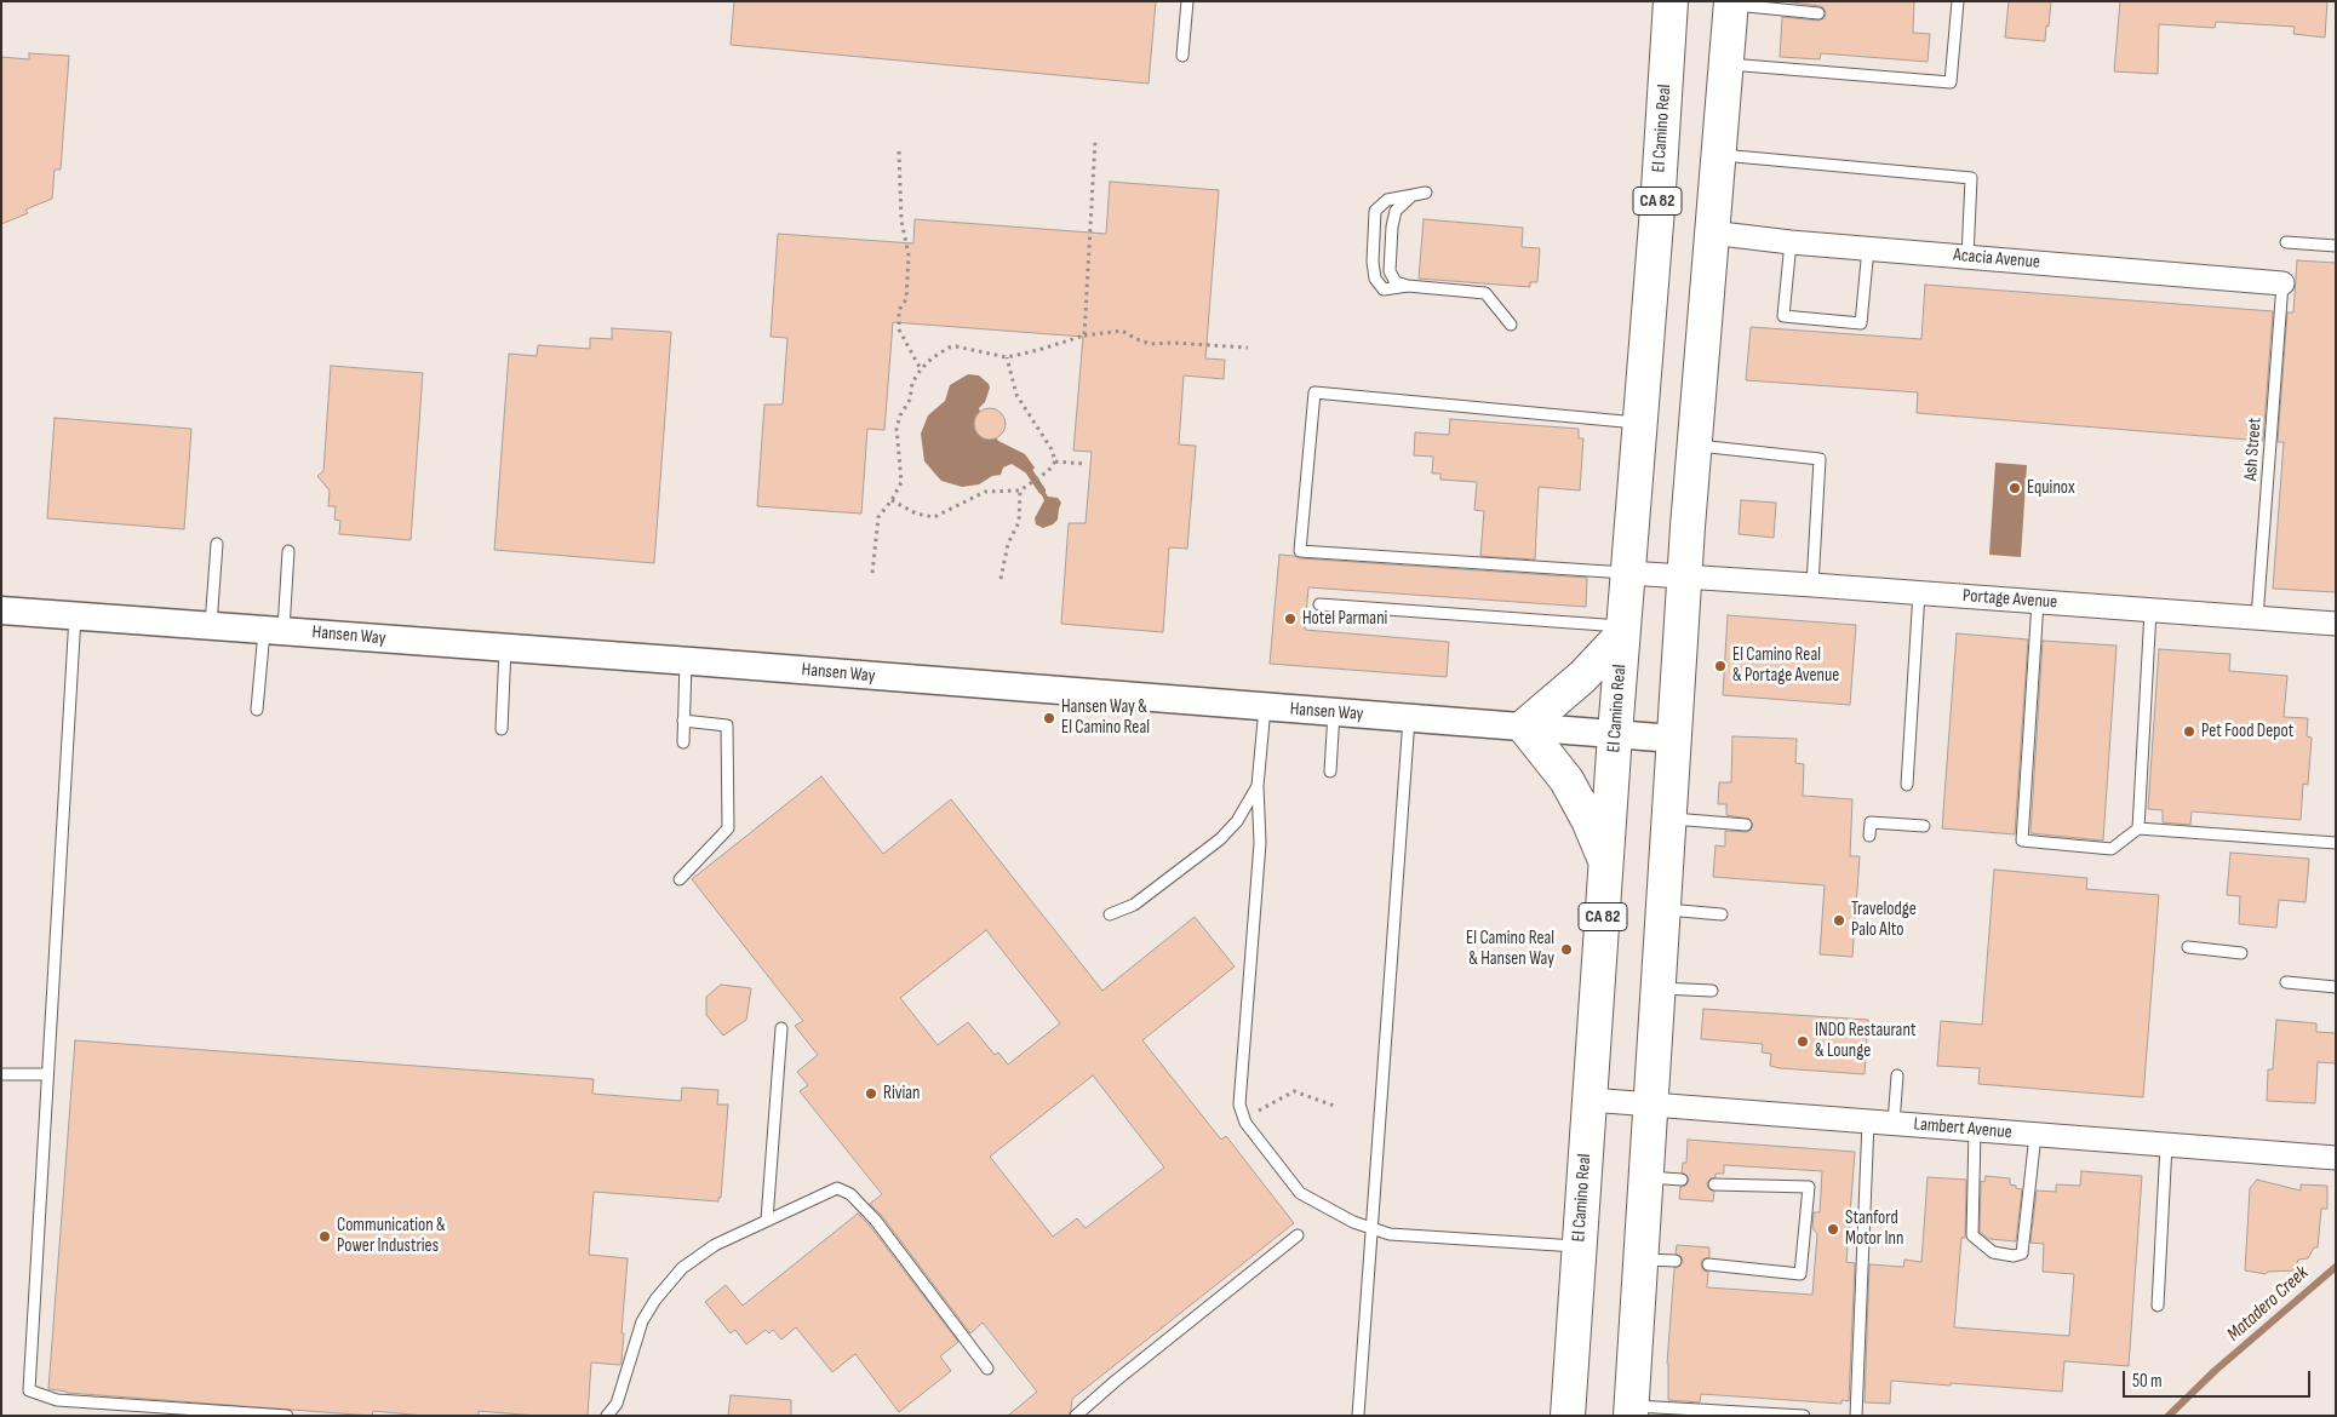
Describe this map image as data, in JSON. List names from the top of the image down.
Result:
{
  "streets": {
    "main road": ["El Camino Real", "CA 82"],
    "street": [
      "Acacia Avenue",
      "Portage Avenue",
      "Hansen Way",
      "Lambert Avenue"
    ],
    "lane": ["Ash Street"]
  },
  "crossings": [
    ["El Camino Real", "Portage Avenue"],
    ["El Camino Real", "Hansen Way"],
    ["El Camino Real", "Lambert Avenue"],
    ["Acacia Avenue", "Ash Street"],
    ["Ash Street", "Portage Avenue"]
  ],
  "water": ["Matadero Creek"],
  "places": [
    "Equinox",
    "Hotel Parmani",
    "El Camino Real & Portage Avenue",
    "Hansen Way & El Camino Real",
    "Pet Food Depot",
    "Travelodge Palo Alto",
    "El Camino Real & Hansen Way",
    "INDO Restaurant & Lounge",
    "Rivian",
    "Stanford Motor Inn",
    "Communication & Power Industries"
  ],
  "scale_bar": "50 m"
}
